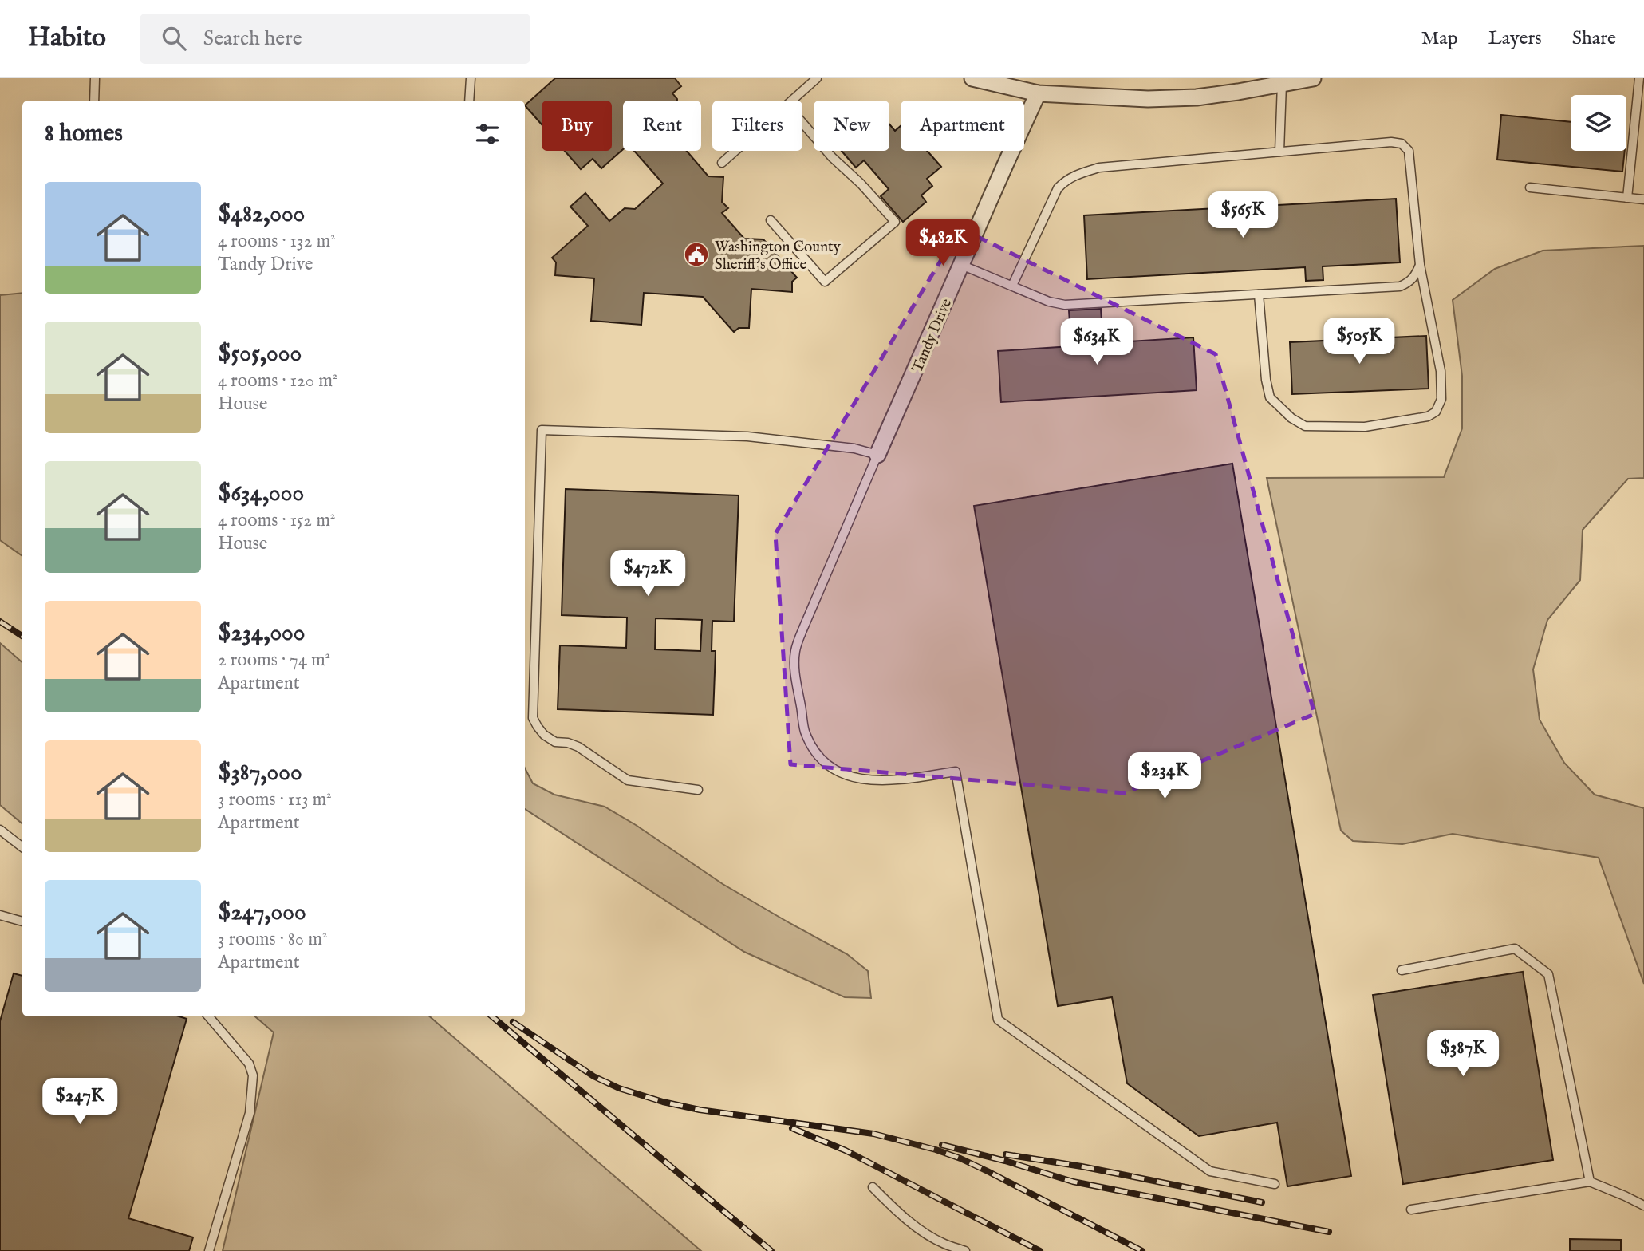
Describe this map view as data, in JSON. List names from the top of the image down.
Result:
{
  "streets": {
    "street": ["Tandy Drive"]
  },
  "places": {
    "public building": ["Washington County Sheriff's Office"]
  },
  "page": {
    "header": "Habito",
    "search": "Search here",
    "nav": ["Map", "Layers", "Share"],
    "chip": [
      "Buy",
      "Rent",
      "Filters",
      "New",
      "Apartment"
    ],
    "heading": "8 homes",
    "list": [
      {
        "name": "$482,000",
        "note": "4 rooms · 132 m² · Tandy Drive"
      },
      {
        "name": "$505,000",
        "note": "4 rooms · 120 m² · House"
      },
      {
        "name": "$634,000",
        "note": "4 rooms · 152 m² · House"
      },
      {
        "name": "$234,000",
        "note": "2 rooms · 74 m² · Apartment"
      },
      {
        "name": "$387,000",
        "note": "3 rooms · 113 m² · Apartment"
      },
      {
        "name": "$247,000",
        "note": "3 rooms · 80 m² · Apartment"
      }
    ],
    "price": [
      "$565K",
      "$482K",
      "$505K",
      "$634K",
      "$472K",
      "$234K",
      "$387K",
      "$247K"
    ]
  }
}
